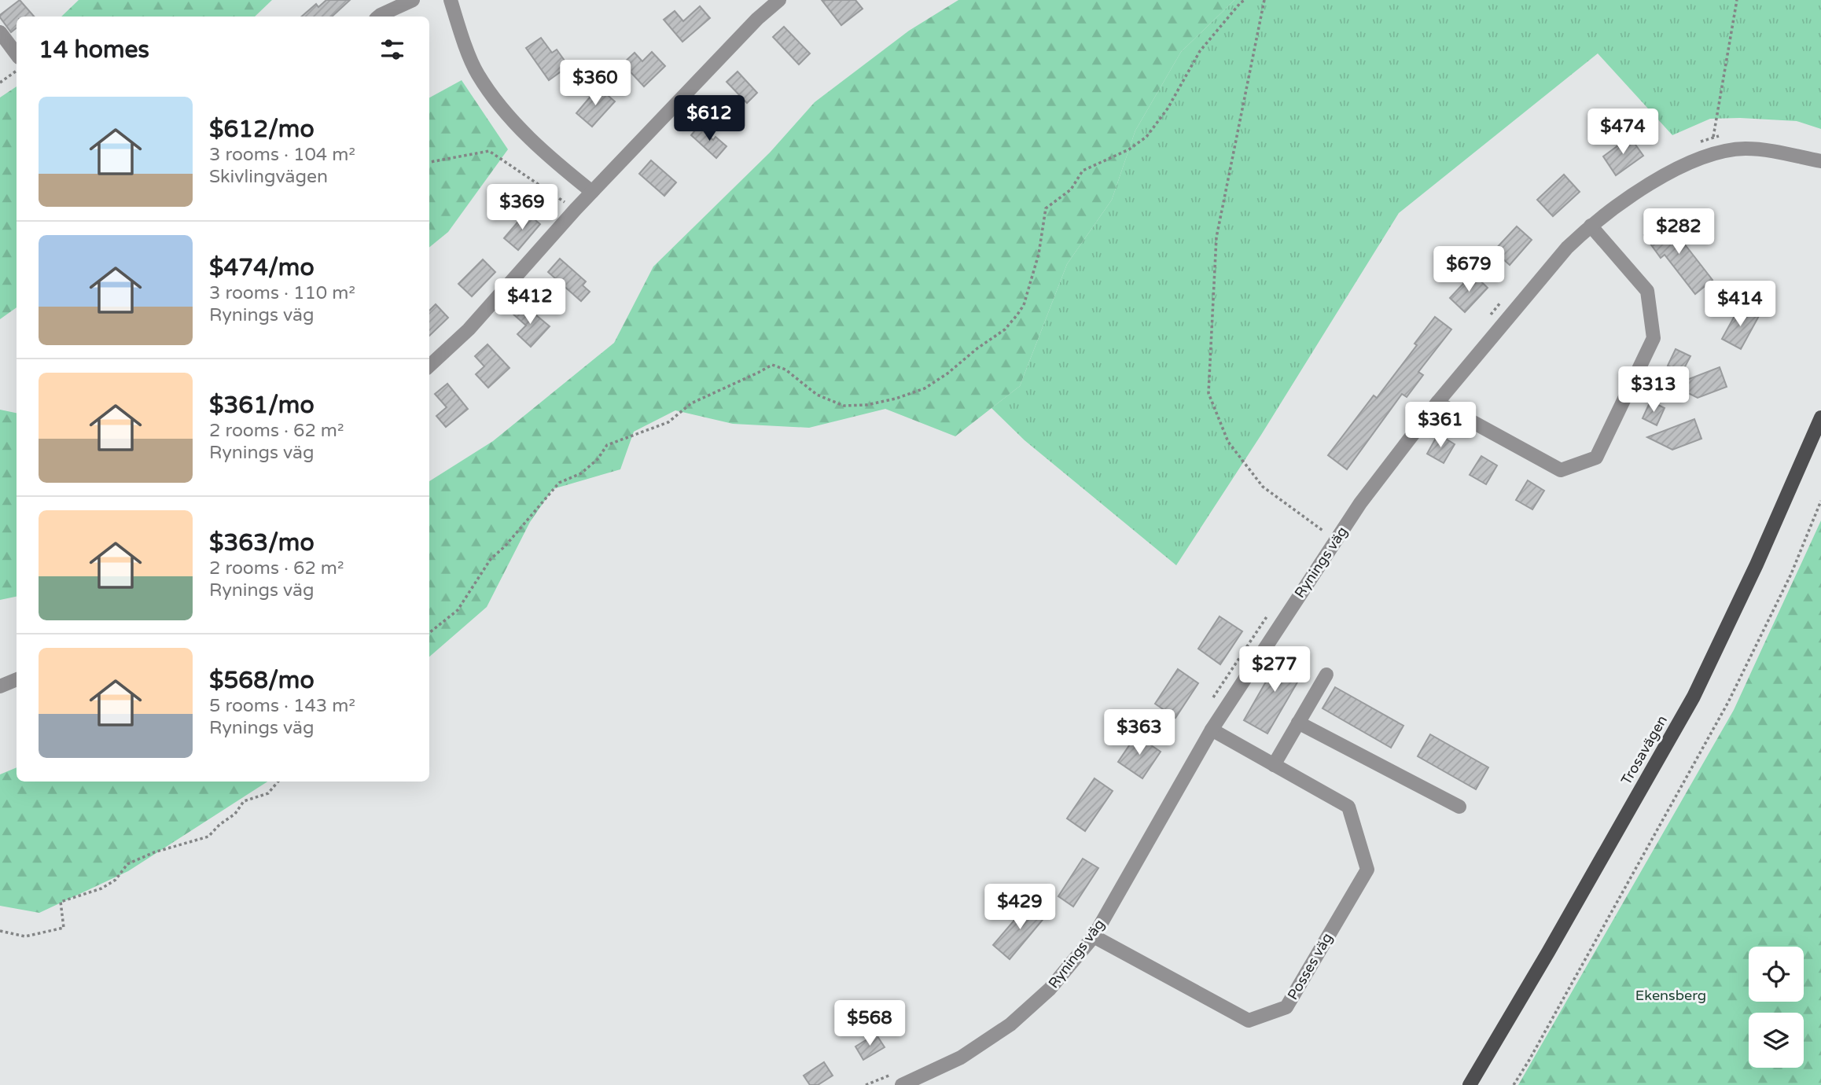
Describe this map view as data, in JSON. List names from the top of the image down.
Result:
{
  "streets": {
    "main road": ["Trosavägen"],
    "street": ["Rynings väg", "Posses väg"]
  },
  "crossings": [
    ["Rynings väg", "Posses väg"]
  ],
  "parks": ["Ekensberg"],
  "page": {
    "heading": "14 homes",
    "price": [
      "$360",
      "$612",
      "$474",
      "$369",
      "$282",
      "$679",
      "$412",
      "$414",
      "$313",
      "$361",
      "$277",
      "$363",
      "$429",
      "$568"
    ],
    "list": [
      {
        "name": "$612/mo",
        "note": "3 rooms · 104 m² · Skivlingvägen"
      },
      {
        "name": "$474/mo",
        "note": "3 rooms · 110 m² · Rynings väg"
      },
      {
        "name": "$361/mo",
        "note": "2 rooms · 62 m² · Rynings väg"
      },
      {
        "name": "$363/mo",
        "note": "2 rooms · 62 m² · Rynings väg"
      },
      {
        "name": "$568/mo",
        "note": "5 rooms · 143 m² · Rynings väg"
      }
    ]
  }
}
